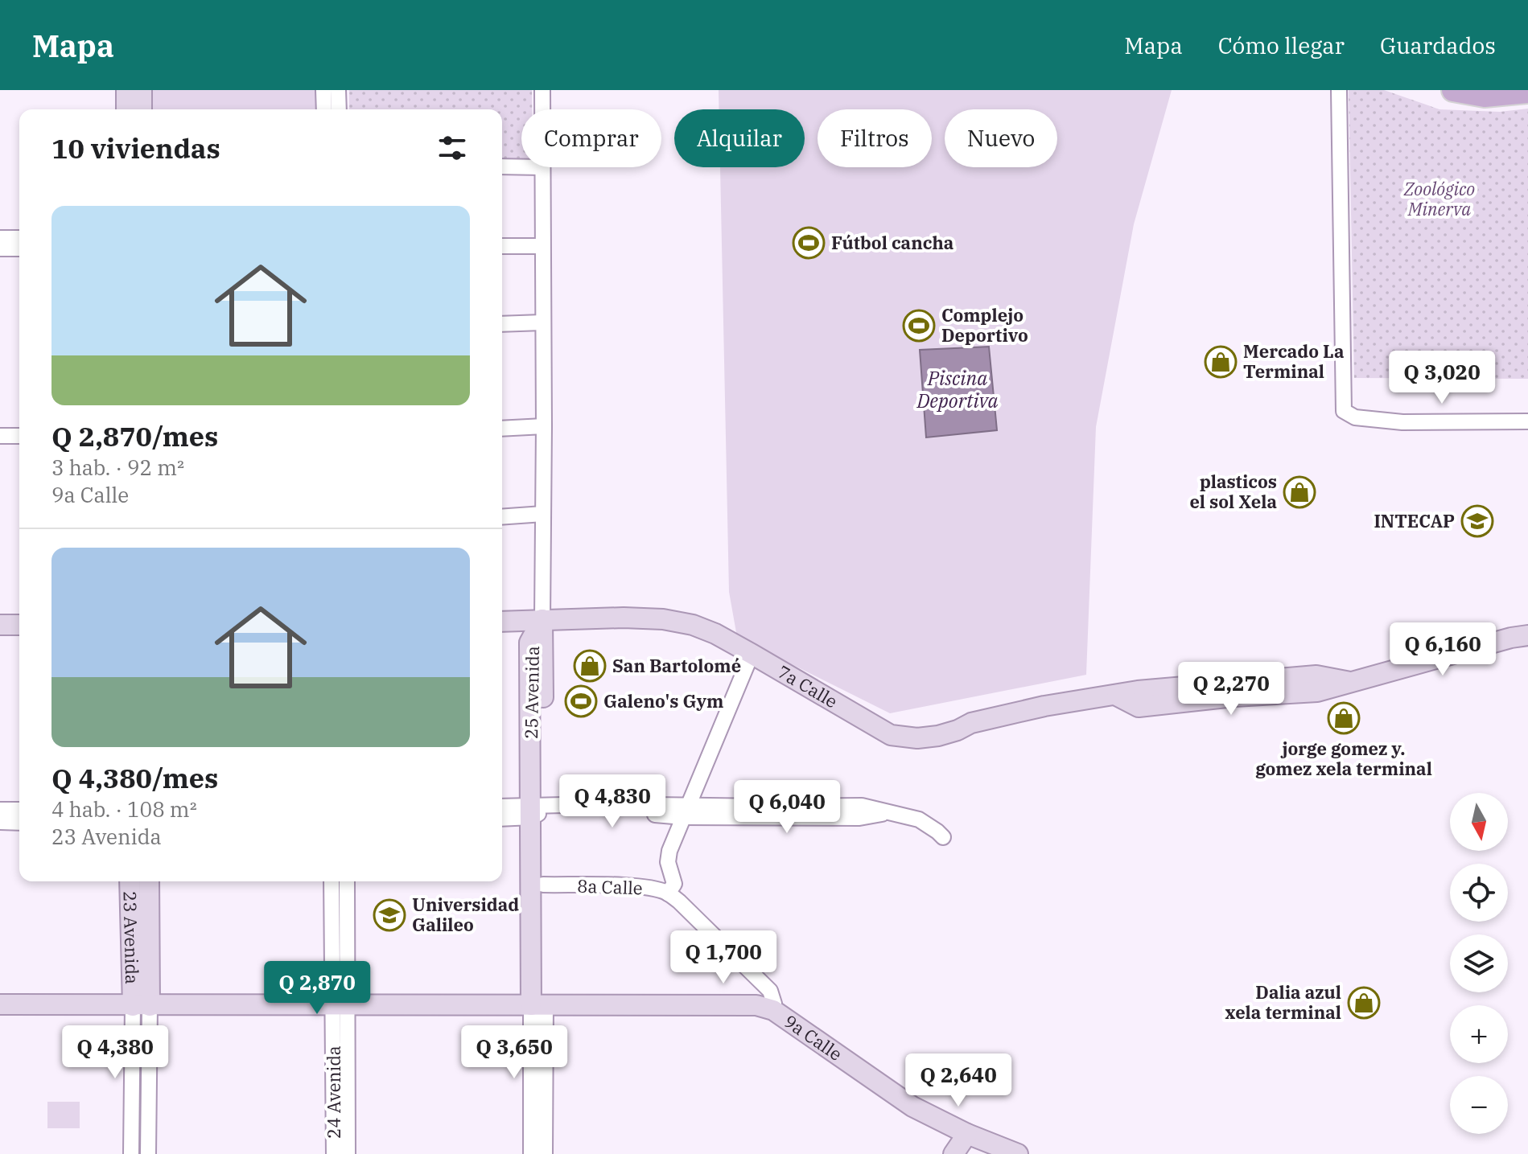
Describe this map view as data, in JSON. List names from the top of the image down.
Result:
{
  "streets": {
    "street": [
      "7a Calle",
      "25 Avenida",
      "8a Calle",
      "23 Avenida",
      "9a Calle",
      "24 Avenida"
    ]
  },
  "crossings": [
    ["7a Calle", "25 Avenida"],
    ["25 Avenida", "8a Calle"],
    ["25 Avenida", "9a Calle"],
    ["23 Avenida", "9a Calle"],
    ["9a Calle", "24 Avenida"]
  ],
  "water": ["Piscina Deportiva"],
  "parks": ["Zoológico Minerva"],
  "places": {
    "sports": ["Fútbol cancha", "Complejo Deportivo", "Galeno's Gym"],
    "shop": [
      "Mercado La Terminal",
      "plasticos el sol Xela",
      "San Bartolomé",
      "jorge gomez y. gomez xela terminal",
      "Dalia azul xela terminal"
    ],
    "school or university": ["INTECAP", "Universidad Galileo"]
  },
  "north": "bottom",
  "page": {
    "header": "Mapa",
    "nav": ["Mapa", "Cómo llegar", "Guardados"],
    "chip": [
      "Comprar",
      "Alquilar",
      "Filtros",
      "Nuevo"
    ],
    "heading": "10 viviendas",
    "list": [
      {
        "name": "Q 2,870/mes",
        "note": "3 hab. · 92 m² · 9a Calle"
      },
      {
        "name": "Q 4,380/mes",
        "note": "4 hab. · 108 m² · 23 Avenida"
      }
    ],
    "price": [
      "Q 3,020",
      "Q 6,160",
      "Q 2,270",
      "Q 4,830",
      "Q 6,040",
      "Q 1,700",
      "Q 2,870",
      "Q 4,380",
      "Q 3,650",
      "Q 2,640"
    ],
    "map_buttons": ["+", "−"]
  }
}
